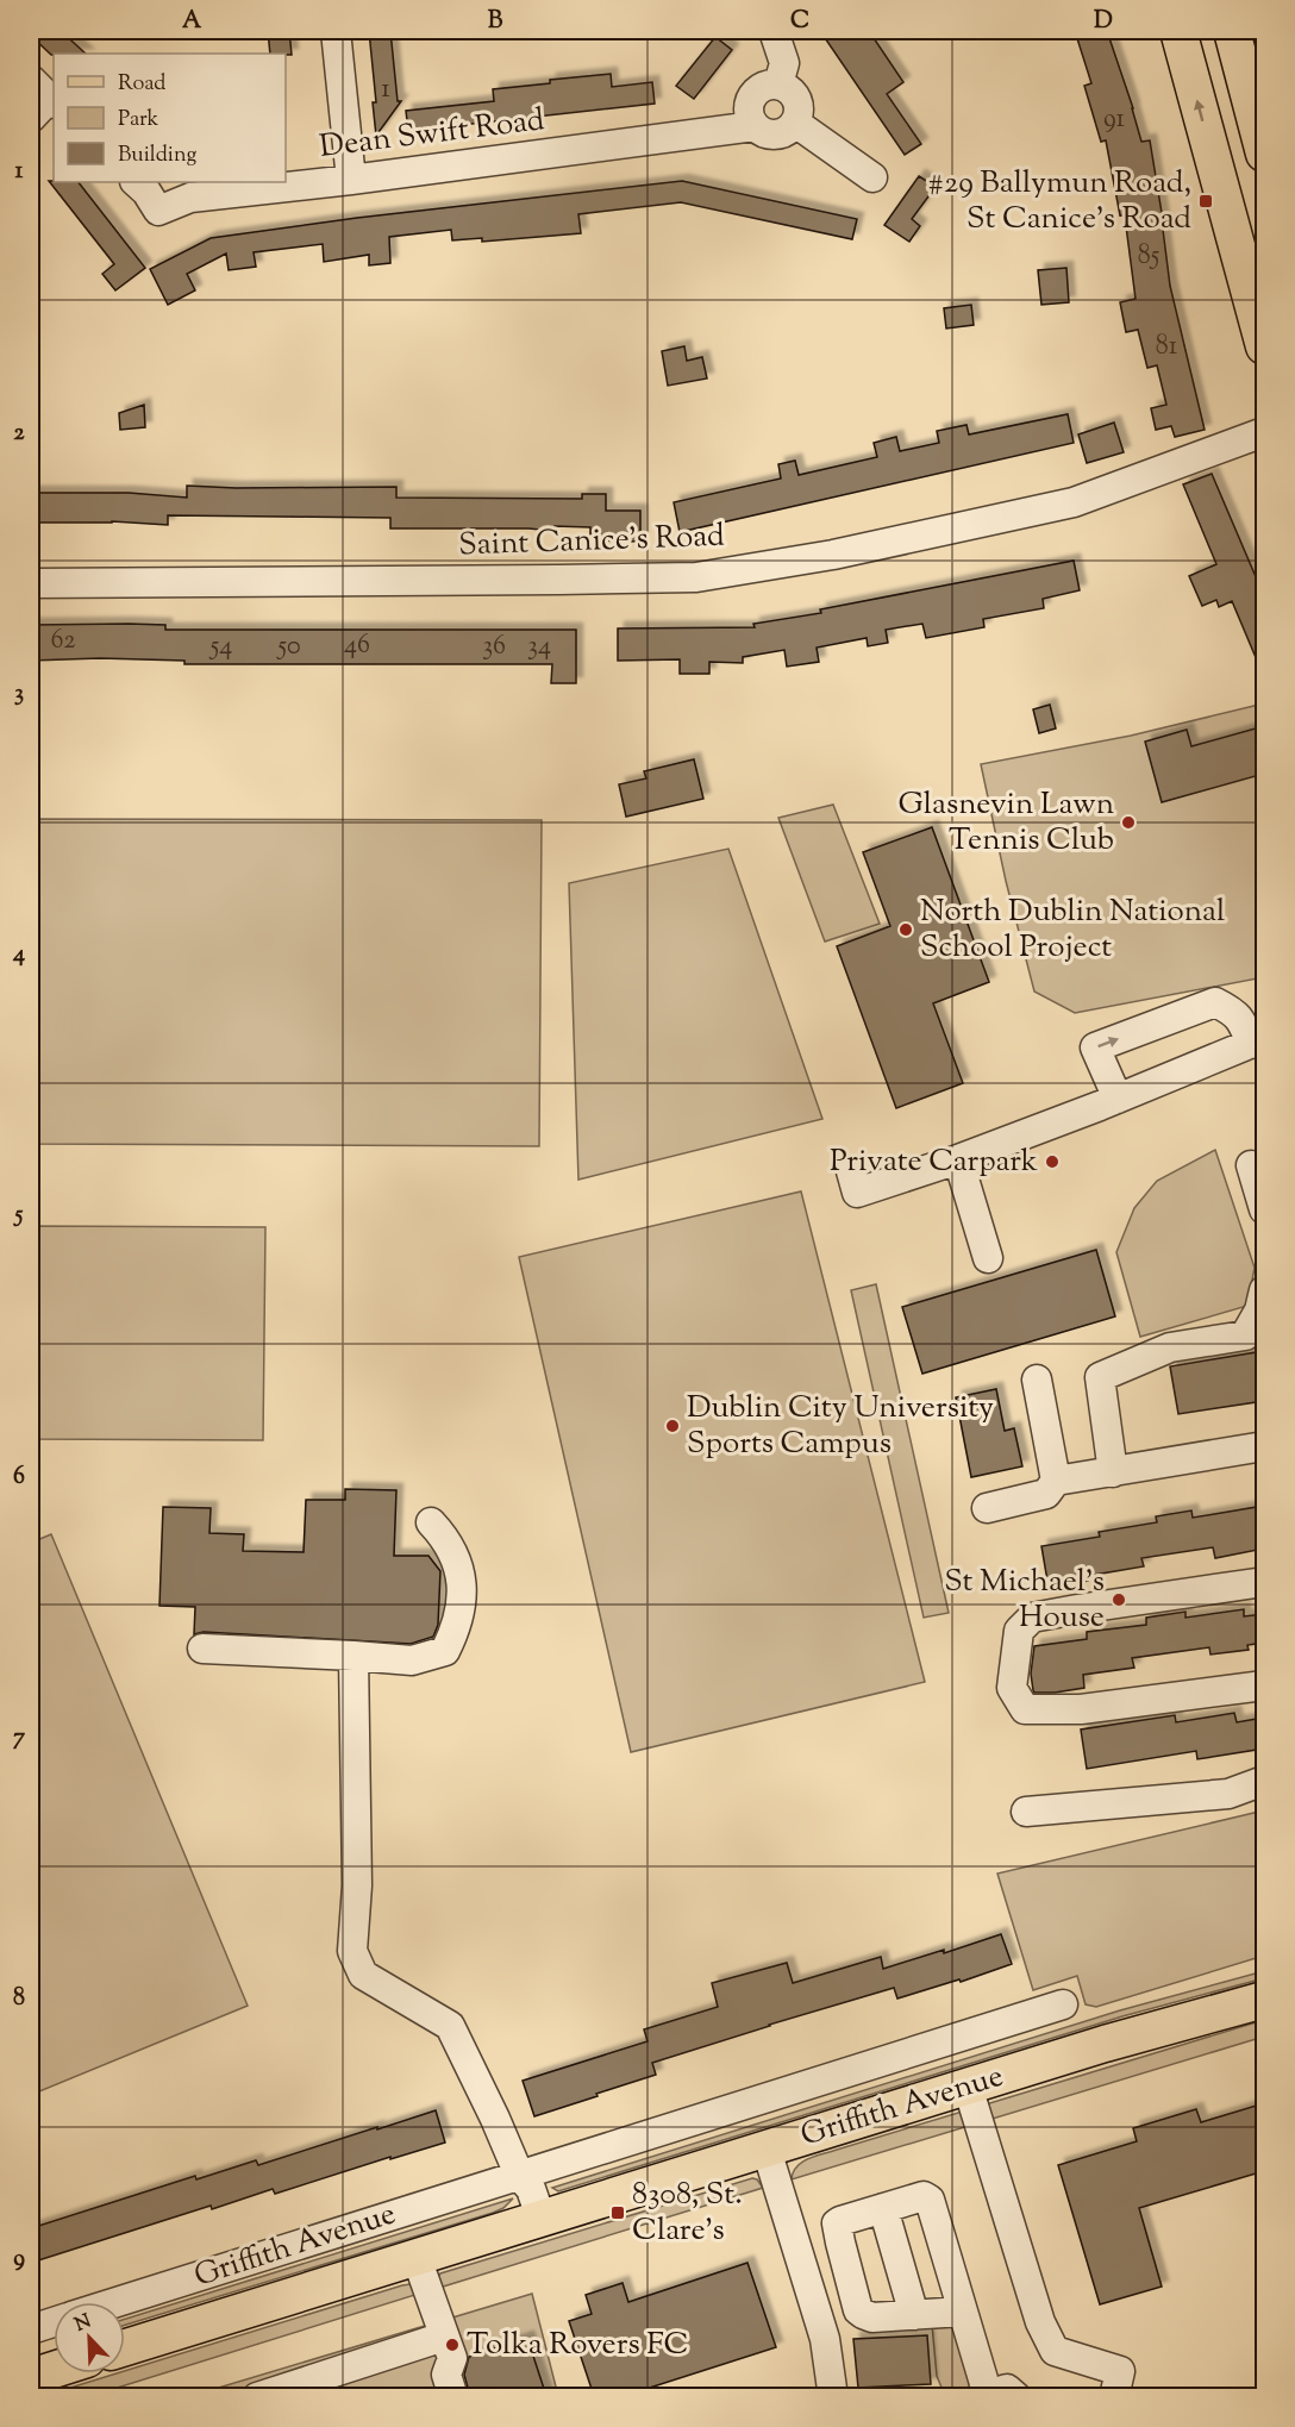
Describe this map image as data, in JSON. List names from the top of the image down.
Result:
{
  "streets": {
    "main road": ["Griffith Avenue"],
    "street": ["Dean Swift Road", "Saint Canice's Road"]
  },
  "places": {
    "transit": ["#29 Ballymun Road, St Canice's Road", "8308, St. Clare's"],
    "other": [
      "Glasnevin Lawn Tennis Club",
      "North Dublin National School Project",
      "Private Carpark",
      "Dublin City University Sports Campus",
      "St Michael's House",
      "Tolka Rovers FC"
    ]
  },
  "house_numbers": [
    "1",
    "91",
    "85",
    "81",
    "62",
    "46",
    "54",
    "50",
    "36",
    "34"
  ],
  "legend": ["Road", "Park", "Building"],
  "north": "top left",
  "grid": {
    "columns": [
      "A",
      "B",
      "C",
      "D"
    ],
    "rows": [
      "1",
      "2",
      "3",
      "4",
      "5",
      "6",
      "7",
      "8",
      "9"
    ]
  }
}
